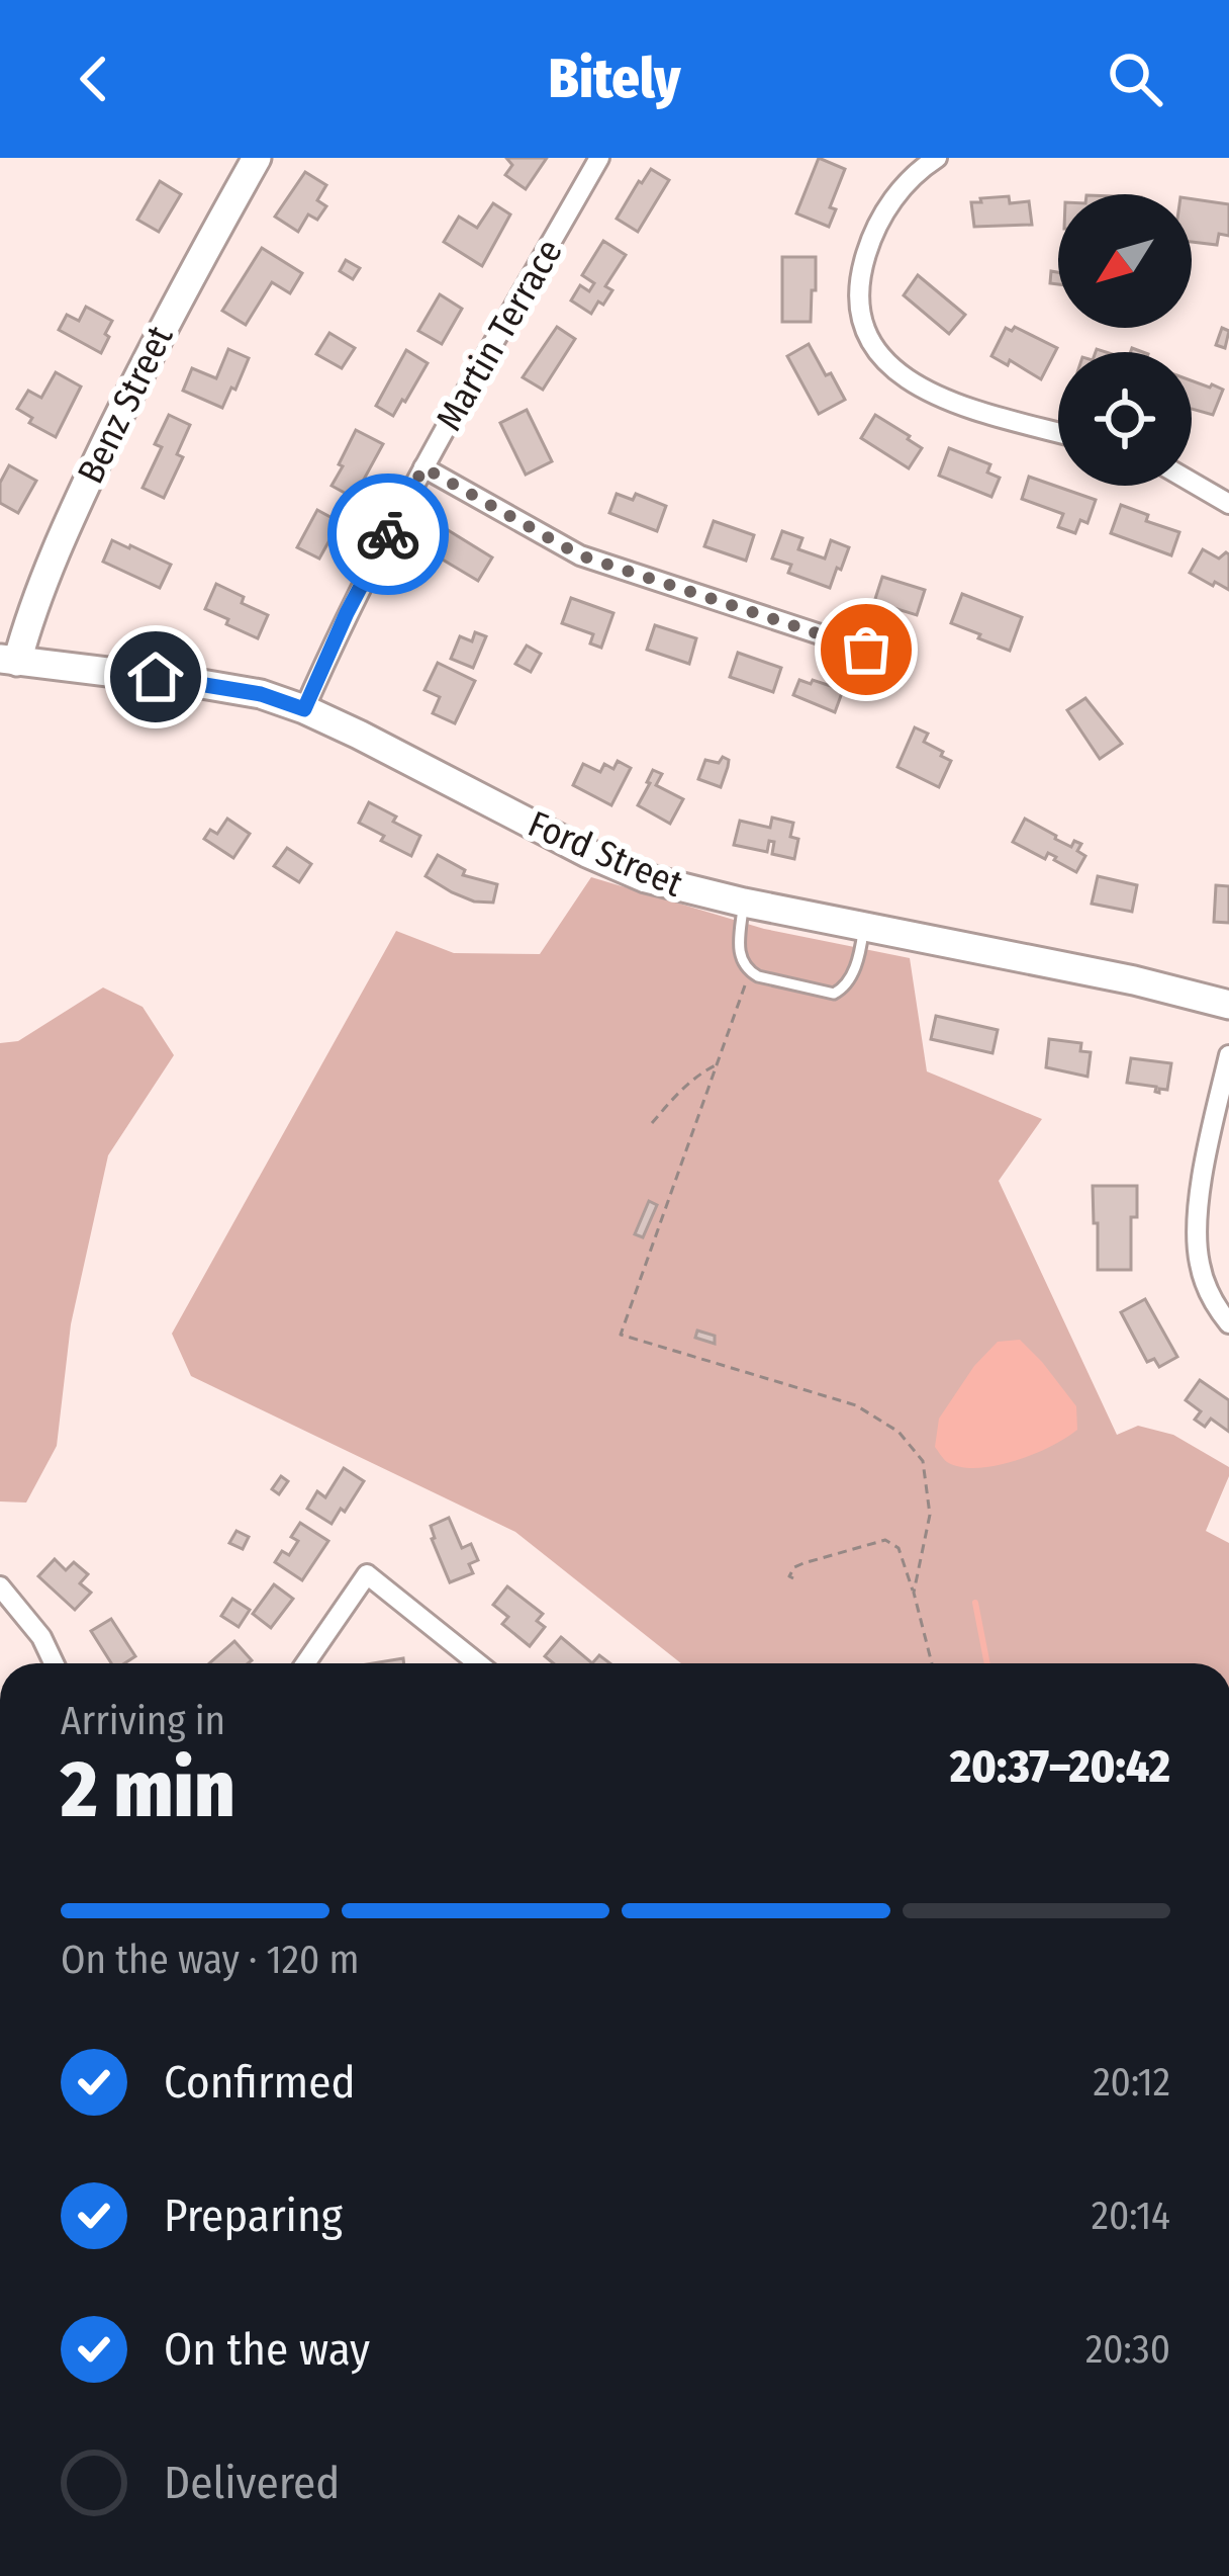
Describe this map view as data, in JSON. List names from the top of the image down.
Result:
{
  "streets": {
    "street": ["Martin Terrace", "Benz Street", "Ford Street"]
  },
  "crossings": [
    ["Martin Terrace", "Ford Street"],
    ["Benz Street", "Ford Street"]
  ],
  "north": "bottom left",
  "page": {
    "header": "Bitely",
    "heading": ["2 min", "Arriving in", "20:37–20:42"],
    "bar": "On the way · 120 m",
    "list": [
      ["Confirmed", "20:12"],
      ["Preparing", "20:14"],
      ["On the way", "20:30"],
      "Delivered"
    ]
  }
}
